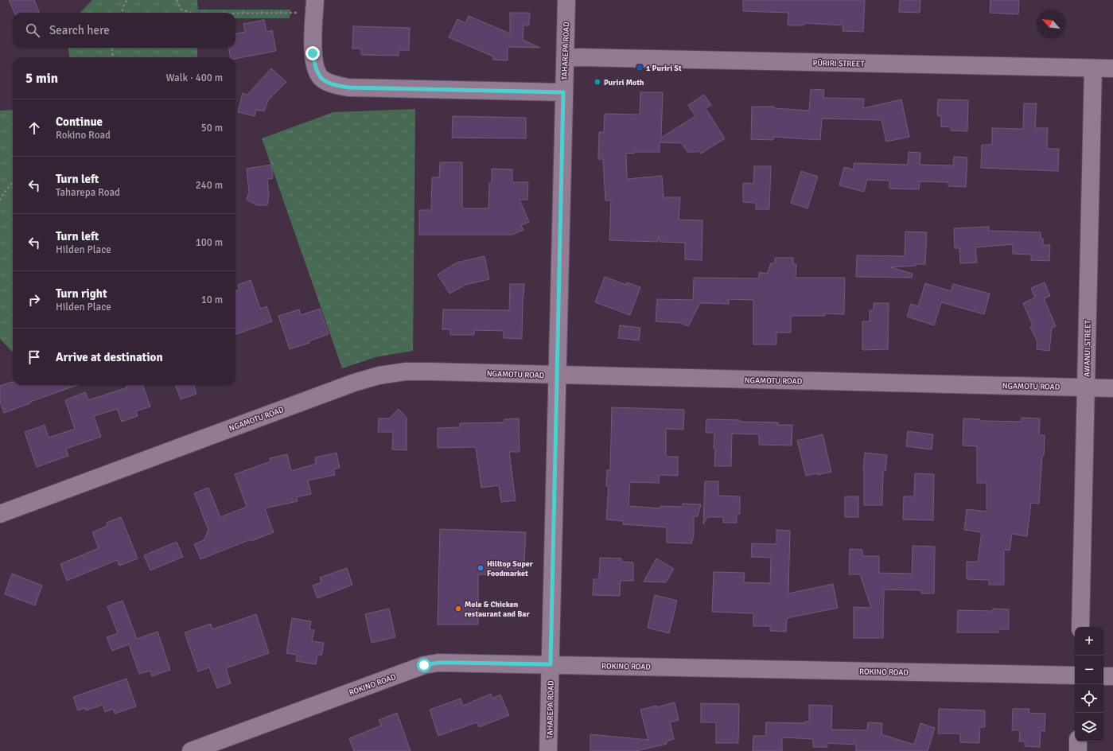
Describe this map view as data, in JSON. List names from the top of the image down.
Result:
{
  "streets": {
    "street": [
      "TAHAREPA ROAD",
      "PŪRIRI STREET",
      "AWANUI STREET",
      "NGAMOTU ROAD",
      "ROKINO ROAD"
    ]
  },
  "crossings": [
    ["TAHAREPA ROAD", "PŪRIRI STREET"],
    ["TAHAREPA ROAD", "NGAMOTU ROAD"],
    ["TAHAREPA ROAD", "ROKINO ROAD"],
    ["PŪRIRI STREET", "AWANUI STREET"],
    ["AWANUI STREET", "NGAMOTU ROAD"]
  ],
  "places": {
    "transit": ["1 Puriri St"],
    "other": ["Puriri Moth", "Hilltop Super Foodmarket", "Mole & Chicken restaurant and Bar"]
  },
  "north": "top left",
  "page": {
    "search": "Search here",
    "heading": ["5 min", "Walk · 400 m"],
    "list": [
      ["Continue", "Rokino Road", "50 m"],
      ["Turn left", "Taharepa Road", "240 m"],
      ["Turn left", "Hilden Place", "100 m"],
      ["Turn right", "Hilden Place", "10 m"],
      "Arrive at destination"
    ],
    "map_buttons": ["+", "−"]
  }
}
